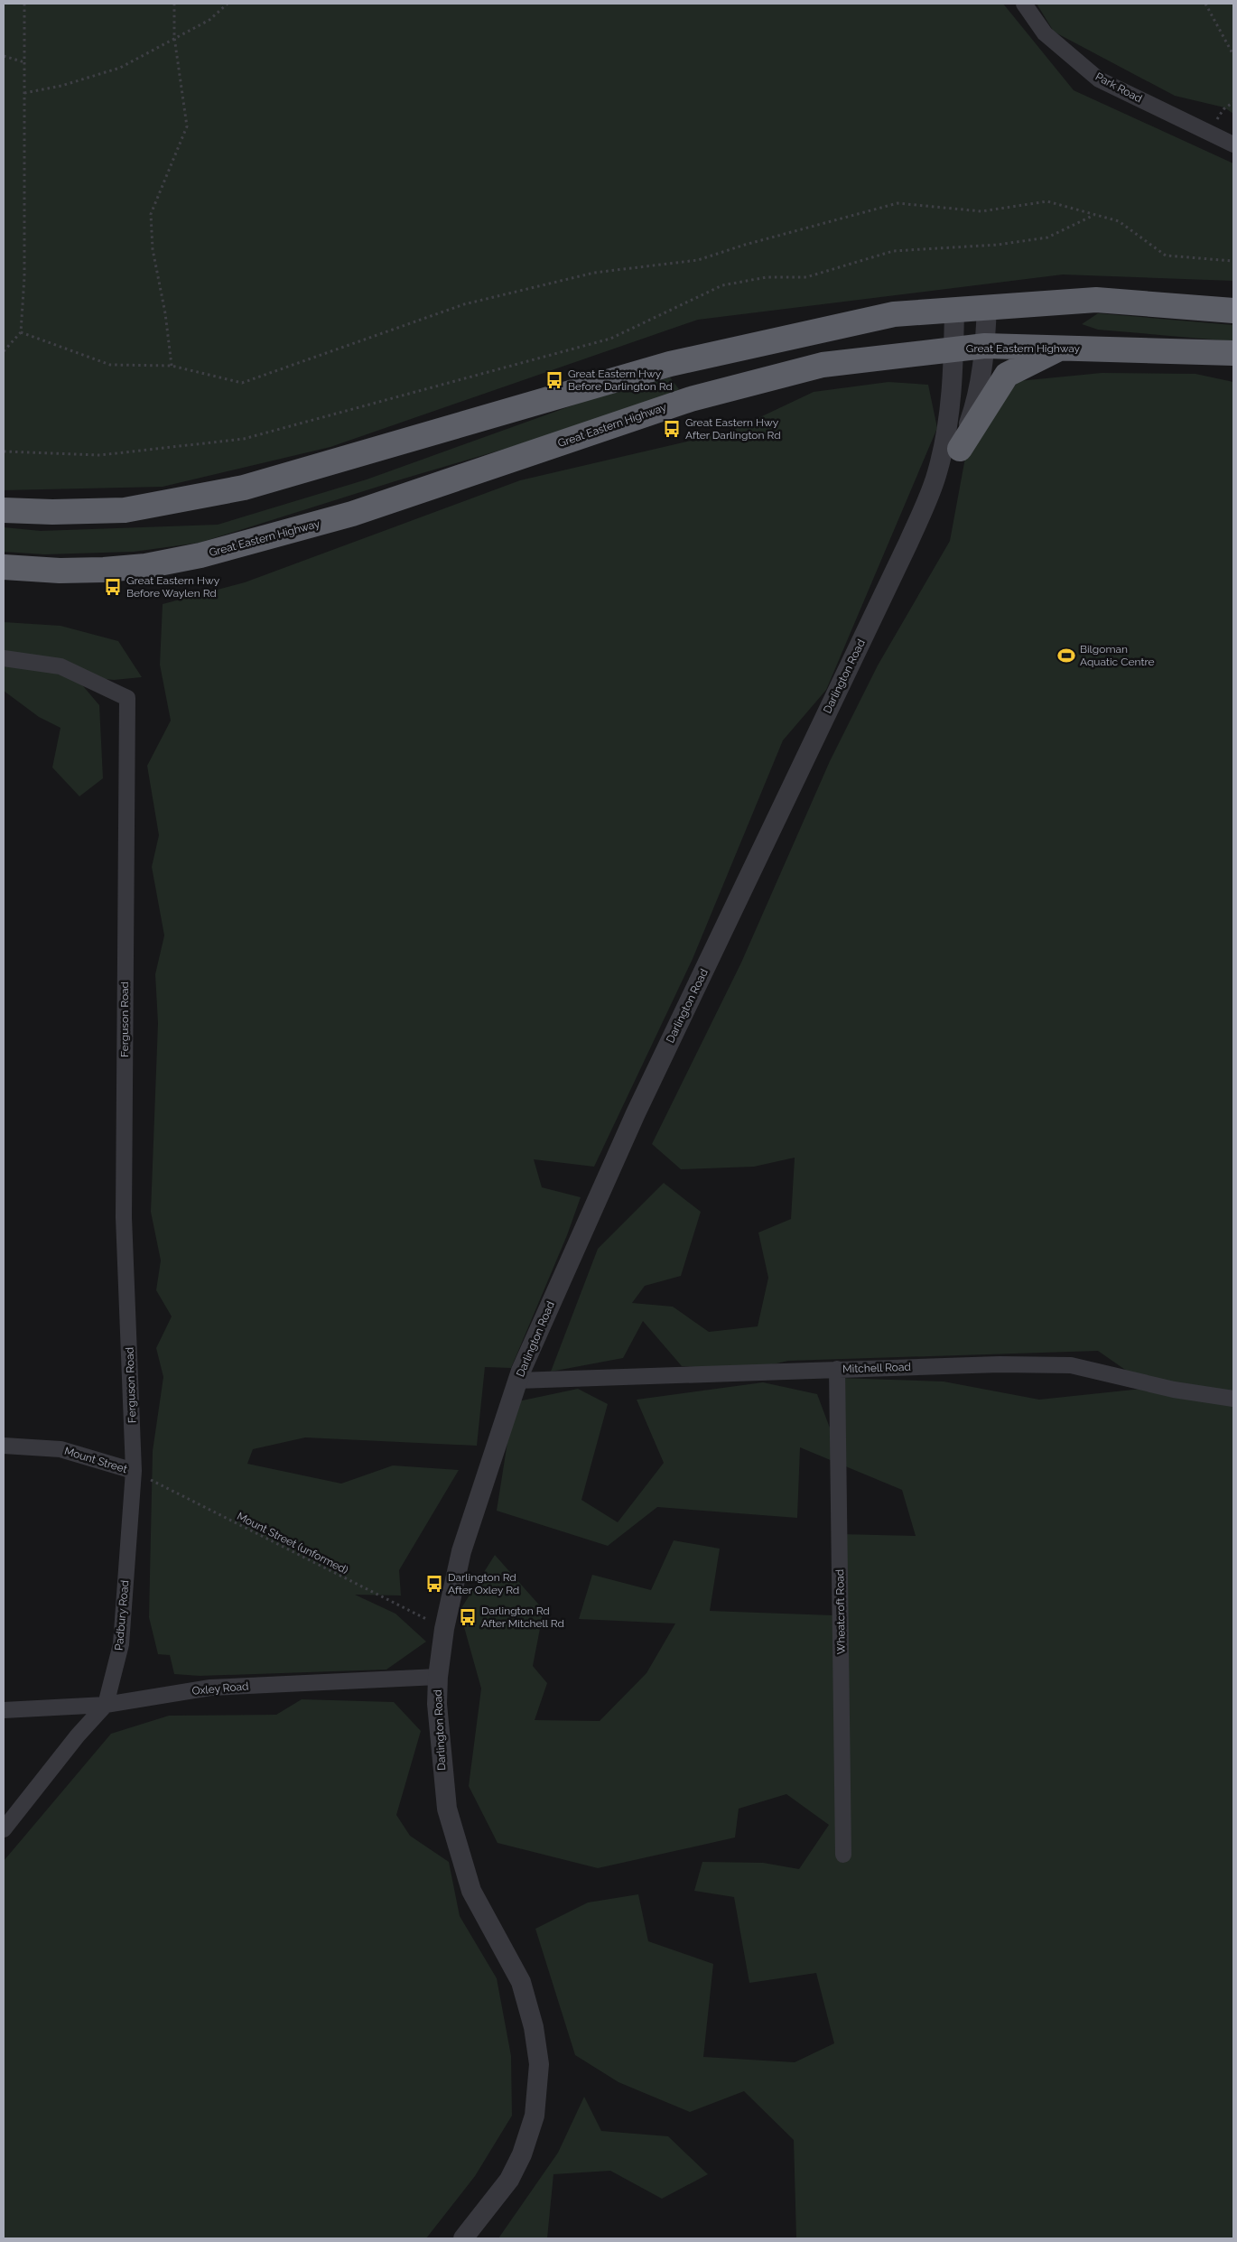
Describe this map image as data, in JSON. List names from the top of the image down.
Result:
{
  "streets": {
    "highway": ["Great Eastern Highway"],
    "street": [
      "Park Road",
      "Darlington Road",
      "Ferguson Road",
      "Mitchell Road",
      "Mount Street",
      "Wheatcroft Road",
      "Padbury Road",
      "Oxley Road"
    ],
    "path": ["Mount Street (unformed)"]
  },
  "crossings": [
    ["Great Eastern Highway", "Darlington Road"],
    ["Darlington Road", "Mitchell Road"],
    ["Darlington Road", "Mount Street (unformed)"],
    ["Darlington Road", "Oxley Road"],
    ["Ferguson Road", "Mount Street"],
    ["Ferguson Road", "Mount Street (unformed)"],
    ["Ferguson Road", "Padbury Road"],
    ["Mitchell Road", "Wheatcroft Road"],
    ["Mount Street", "Mount Street (unformed)"],
    ["Mount Street", "Padbury Road"],
    ["Mount Street (unformed)", "Padbury Road"],
    ["Padbury Road", "Oxley Road"]
  ],
  "places": {
    "bus stop": [
      "Great Eastern Hwy Before Darlington Rd",
      "Great Eastern Hwy After Darlington Rd",
      "Great Eastern Hwy Before Waylen Rd",
      "Darlington Rd After Oxley Rd",
      "Darlington Rd After Mitchell Rd"
    ],
    "sports": ["Bilgoman Aquatic Centre"]
  }
}
